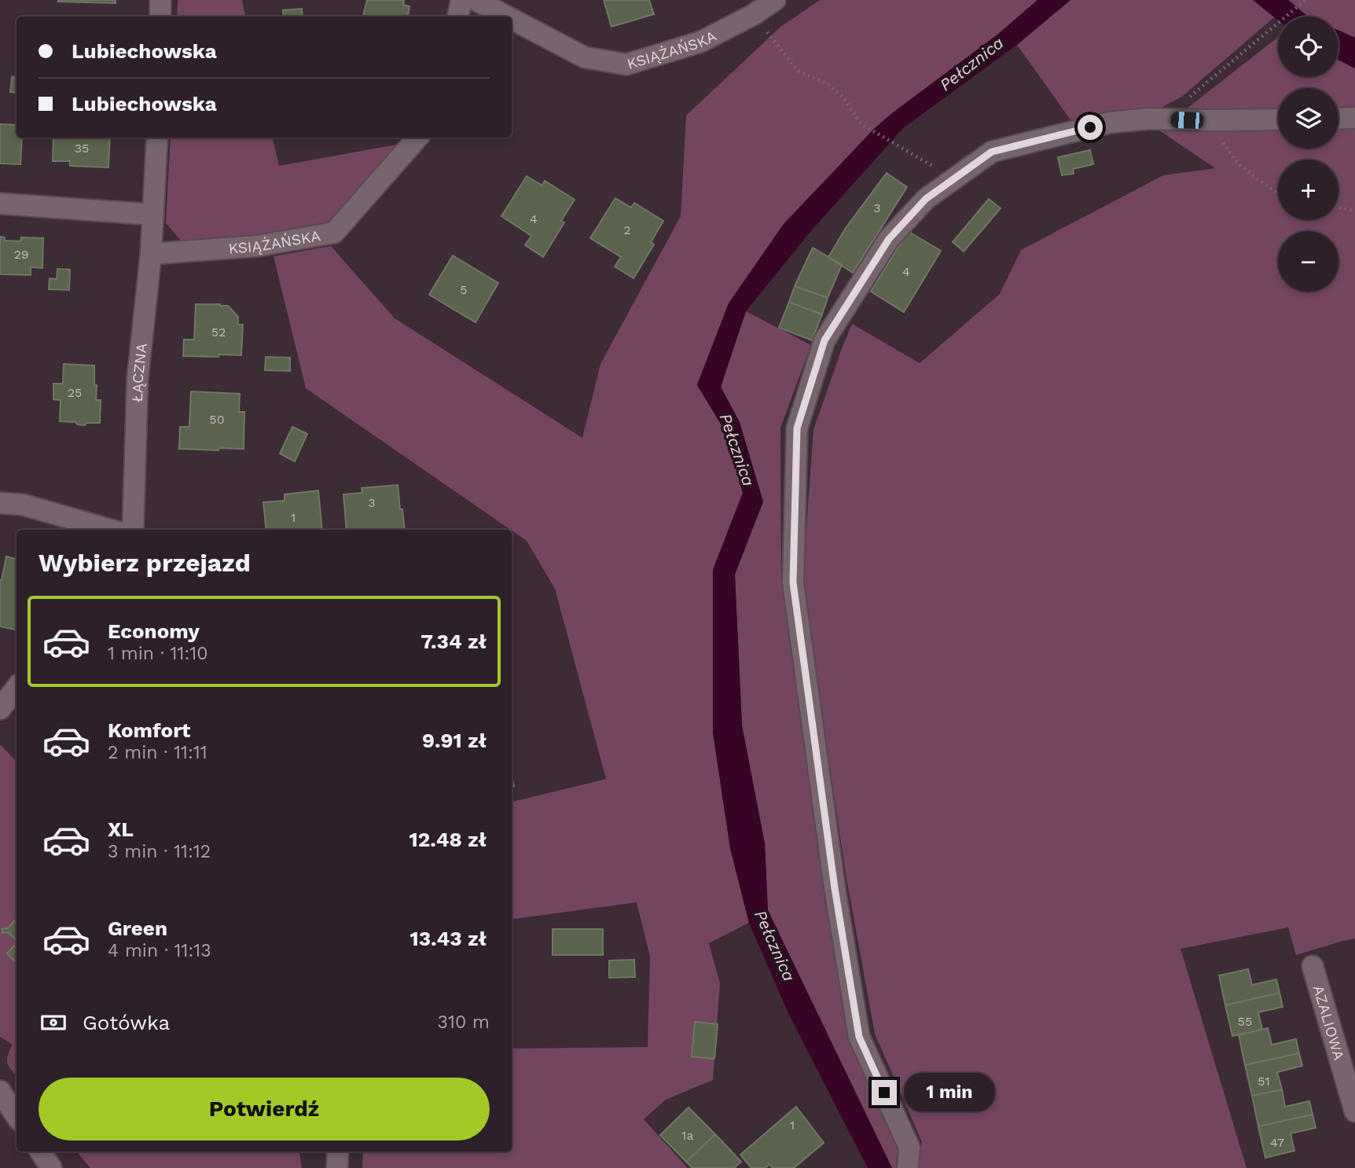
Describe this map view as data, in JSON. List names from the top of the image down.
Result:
{
  "streets": {
    "street": ["KSIĄŻAŃSKA", "ŁĄCZNA", "AZALIOWA"]
  },
  "crossings": [
    ["KSIĄŻAŃSKA", "ŁĄCZNA"]
  ],
  "water": ["Pełcznica"],
  "house_numbers": [
    "35",
    "3",
    "4",
    "2",
    "29",
    "4",
    "5",
    "52",
    "25",
    "50",
    "3",
    "1",
    "55",
    "51",
    "1",
    "1a",
    "47"
  ],
  "page": {
    "map_buttons": ["+", "−"],
    "banner": ["Lubiechowska", "Lubiechowska"],
    "heading": "Wybierz przejazd",
    "list": [
      {
        "name": "Economy",
        "note": "1 min · 11:10",
        "value": "7.34 zł"
      },
      {
        "name": "Komfort",
        "note": "2 min · 11:11",
        "value": "9.91 zł"
      },
      {
        "name": "XL",
        "note": "3 min · 11:12",
        "value": "12.48 zł"
      },
      {
        "name": "Green",
        "note": "4 min · 11:13",
        "value": "13.43 zł"
      }
    ],
    "pay": ["Gotówka", "310 m"],
    "buttons": "Potwierdź",
    "bubble": "1 min"
  }
}
